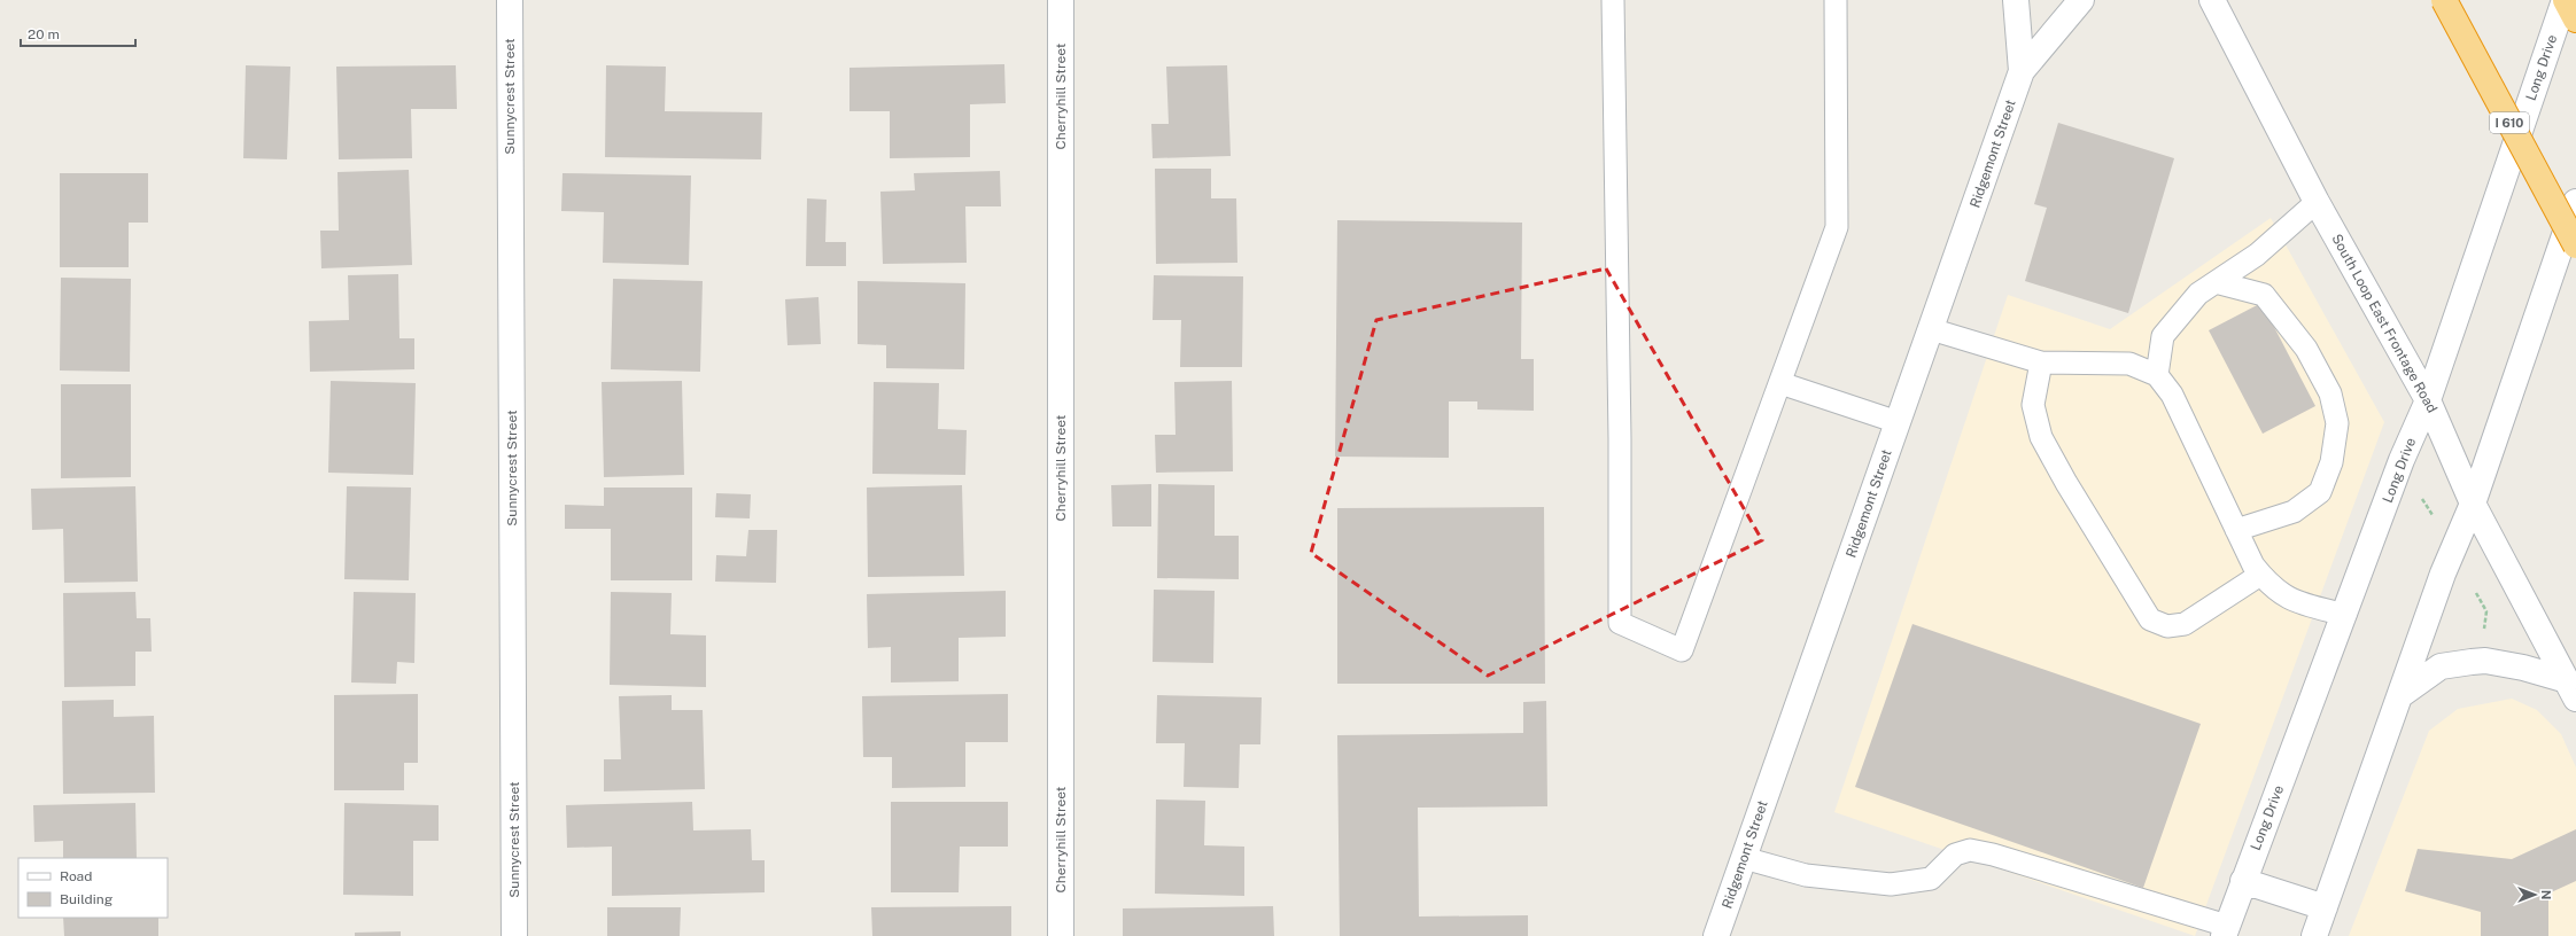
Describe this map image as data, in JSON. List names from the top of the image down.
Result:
{
  "streets": {
    "highway": ["I 610"],
    "street": [
      "Long Drive",
      "Sunnycrest Street",
      "Cherryhill Street",
      "Ridgemont Street",
      "South Loop East Frontage Road"
    ]
  },
  "crossings": [
    ["Long Drive", "South Loop East Frontage Road"]
  ],
  "legend": ["Road", "Building"],
  "scale_bar": "20 m",
  "north": "right"
}
